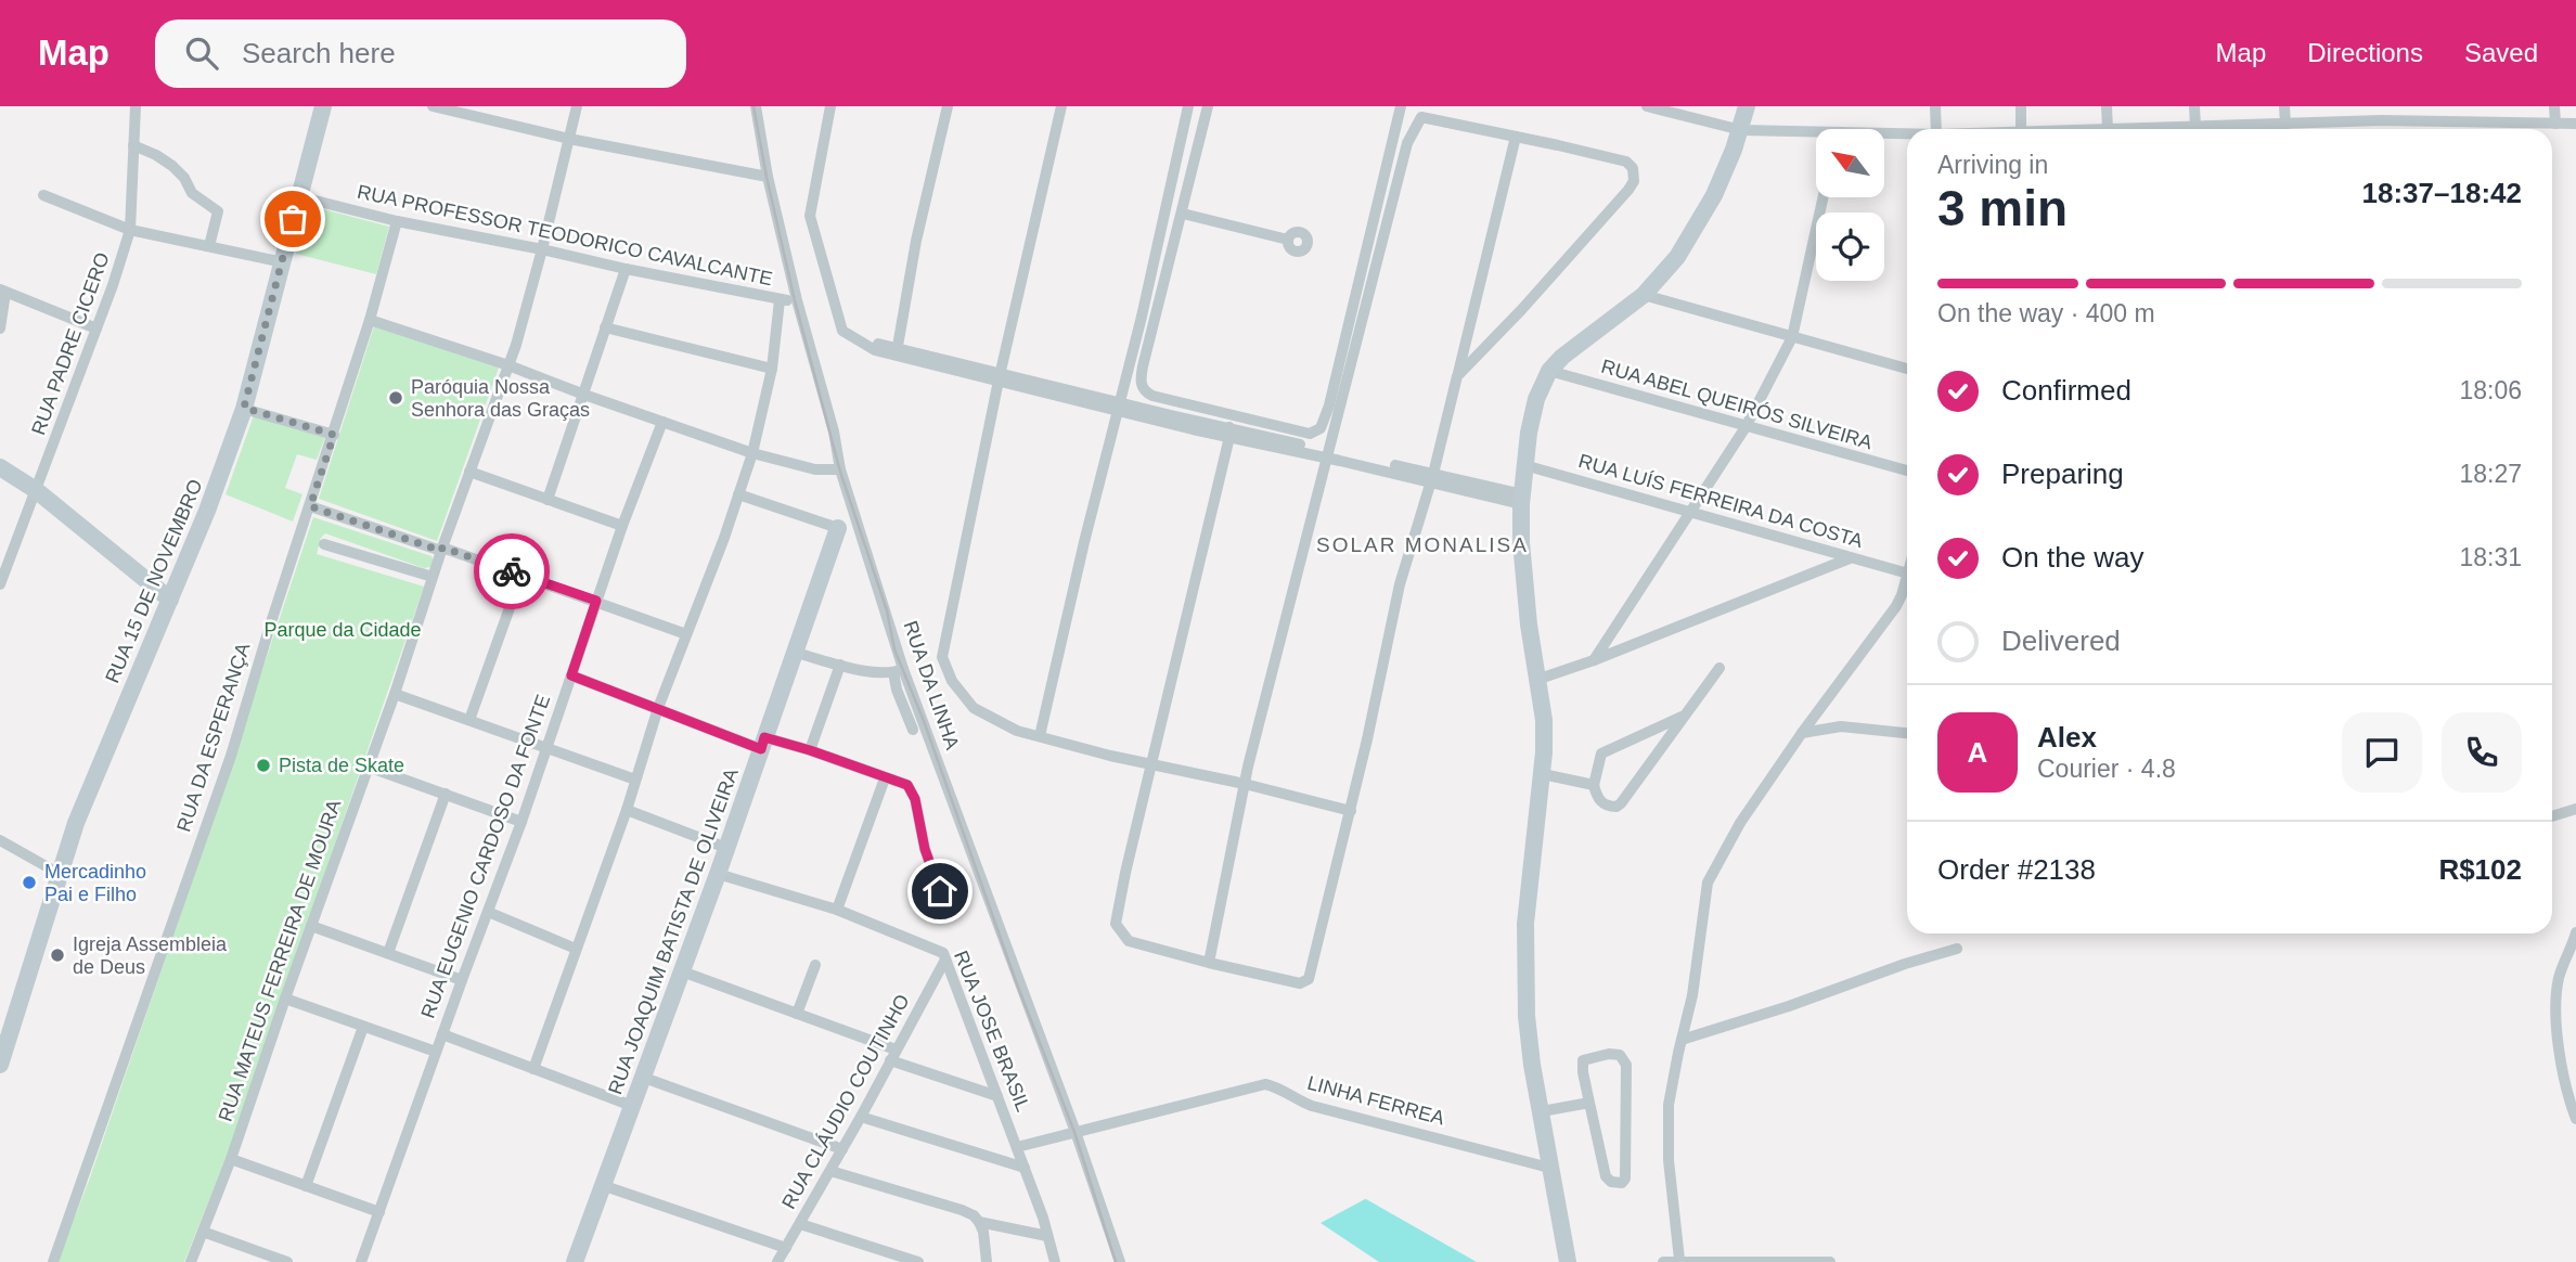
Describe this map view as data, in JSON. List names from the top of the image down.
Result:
{
  "streets": {
    "main road": ["RUA 15 DE NOVEMBRO", "RUA JOAQUIM BATISTA DE OLIVEIRA"],
    "street": [
      "RUA PROFESSOR TEODORICO CAVALCANTE",
      "RUA PADRE CICERO",
      "RUA ABEL QUEIRÓS SILVEIRA",
      "RUA LUÍS FERREIRA DA COSTA",
      "RUA DA LINHA",
      "RUA DA ESPERANÇA",
      "RUA EUGENIO CARDOSO DA FONTE",
      "RUA MATEUS FERREIRA DE MOURA",
      "RUA JOSE BRASIL",
      "LINHA FERREA",
      "RUA CLÁUDIO COUTINHO"
    ]
  },
  "crossings": [
    ["RUA PROFESSOR TEODORICO CAVALCANTE", "RUA 15 DE NOVEMBRO"],
    ["RUA PROFESSOR TEODORICO CAVALCANTE", "RUA DA LINHA"],
    ["RUA PROFESSOR TEODORICO CAVALCANTE", "RUA DA ESPERANÇA"],
    ["RUA PROFESSOR TEODORICO CAVALCANTE", "RUA MATEUS FERREIRA DE MOURA"],
    ["RUA DA LINHA", "LINHA FERREA"],
    ["RUA JOAQUIM BATISTA DE OLIVEIRA", "RUA JOSE BRASIL"],
    ["RUA JOSE BRASIL", "LINHA FERREA"],
    ["RUA JOSE BRASIL", "RUA CLÁUDIO COUTINHO"]
  ],
  "districts": ["SOLAR MONALISA"],
  "parks": ["Parque da Cidade"],
  "places": [
    "Paróquia Nossa Senhora das Graças",
    "Pista de Skate",
    "Mercadinho Pai e Filho",
    "Igreja Assembleia de Deus"
  ],
  "north": "top left",
  "page": {
    "header": "Map",
    "search": "Search here",
    "nav": ["Map", "Directions", "Saved"],
    "heading": ["3 min", "Arriving in", "18:37–18:42"],
    "panel": [
      "Alex",
      "Courier · 4.8",
      "Order #2138",
      "R$102"
    ],
    "bar": "On the way · 400 m",
    "list": [
      ["Confirmed", "18:06"],
      ["Preparing", "18:27"],
      ["On the way", "18:31"],
      "Delivered"
    ],
    "round": "A"
  }
}
